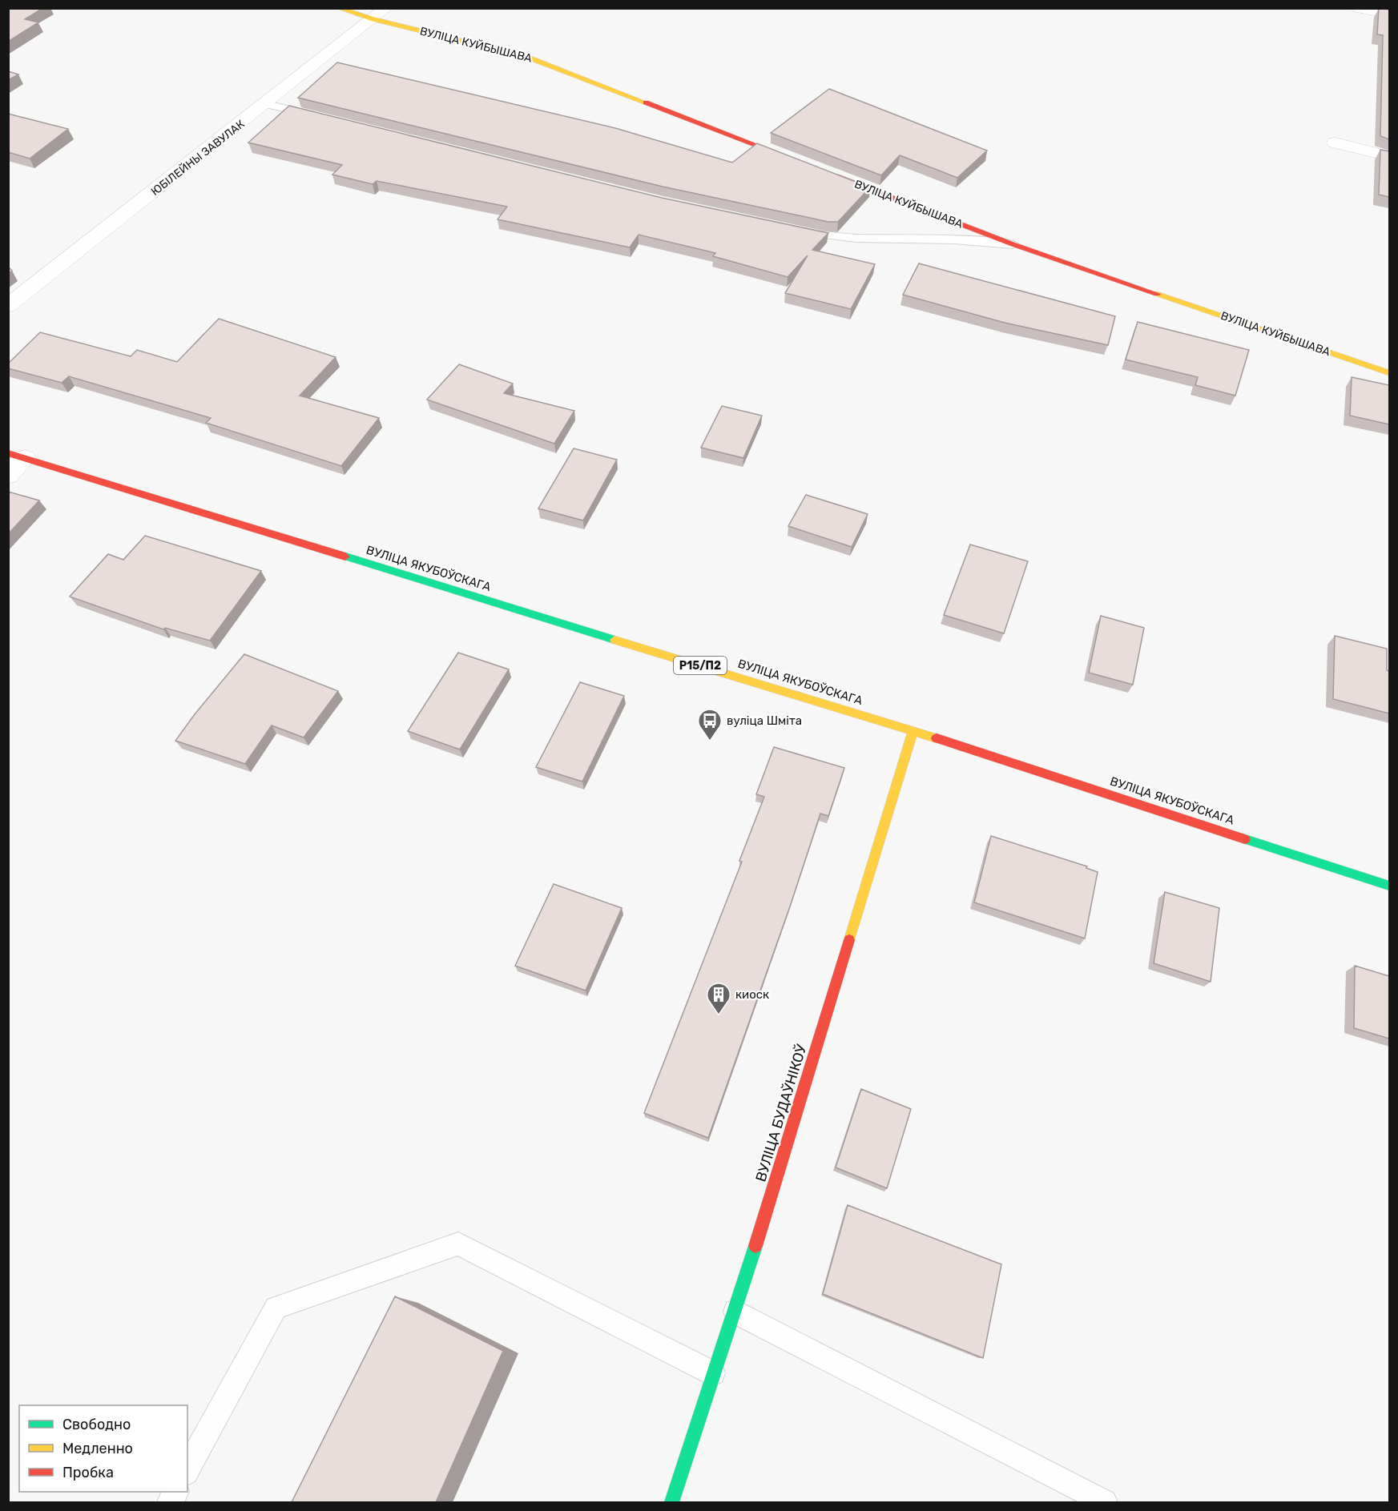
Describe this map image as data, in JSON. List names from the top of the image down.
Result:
{
  "streets": {
    "street": [
      "ВУЛІЦА КУЙБЫШАВА",
      "ЮБІЛЕЙНЫ ЗАВУЛАК",
      "ВУЛІЦА ЯКУБОЎСКАГА",
      "Р15/П2",
      "ВУЛІЦА БУДАЎНІКОЎ"
    ]
  },
  "crossings": [
    ["ВУЛІЦА КУЙБЫШАВА", "ЮБІЛЕЙНЫ ЗАВУЛАК"],
    ["ВУЛІЦА ЯКУБОЎСКАГА", "ВУЛІЦА БУДАЎНІКОЎ"]
  ],
  "places": {
    "bus stop": ["вуліца Шміта"],
    "building": ["киоск"]
  },
  "legend": ["Свободно", "Медленно", "Пробка"]
}
